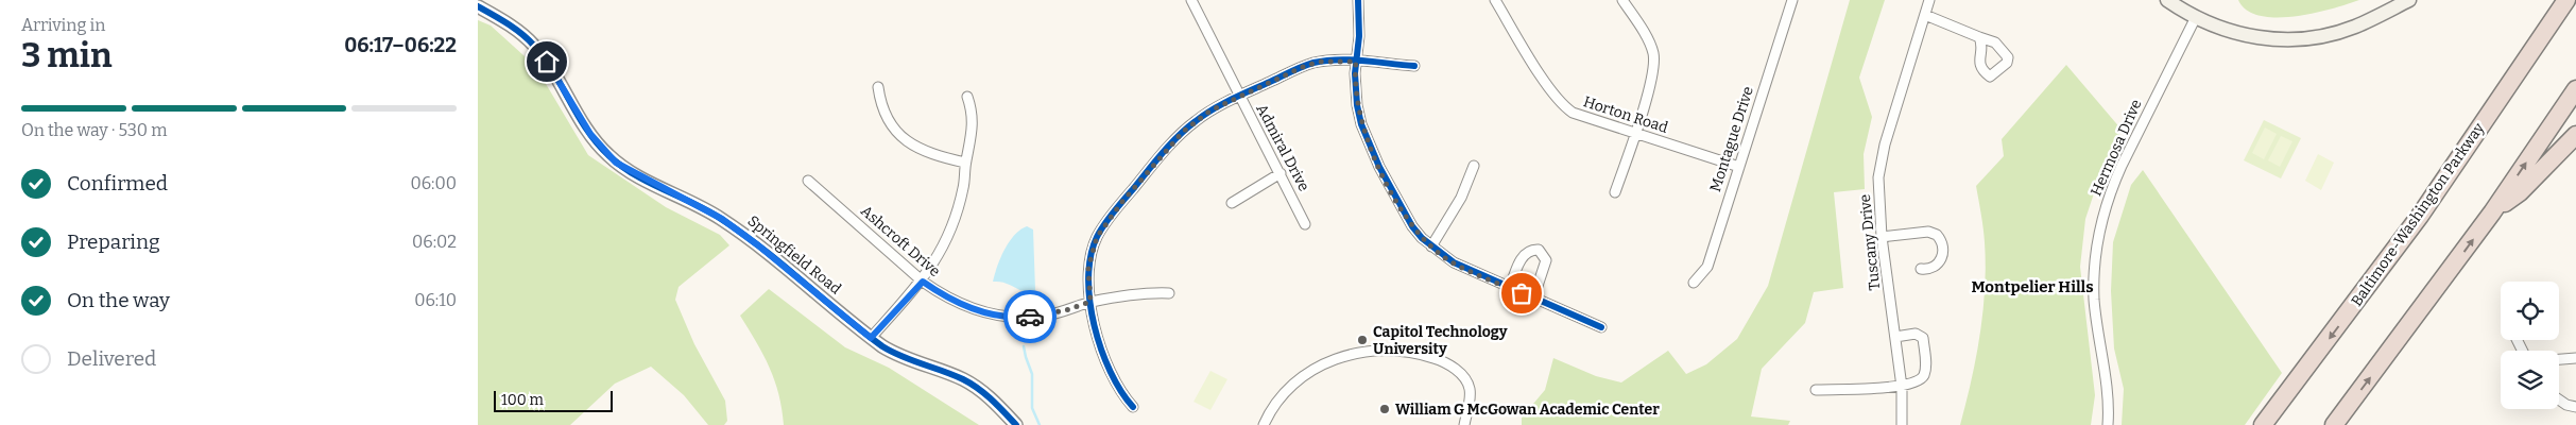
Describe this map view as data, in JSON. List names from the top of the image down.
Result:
{
  "streets": {
    "highway": ["Baltimore-Washington Parkway"],
    "street": [
      "Horton Road",
      "Montague Drive",
      "Admiral Drive",
      "Hermosa Drive",
      "Ashcroft Drive",
      "Tuscany Drive",
      "Springfield Road"
    ]
  },
  "crossings": [
    ["Horton Road", "Montague Drive"]
  ],
  "districts": ["Montpelier Hills"],
  "places": ["Capitol Technology University", "William G McGowan Academic Center"],
  "scale_bar": "100 m",
  "page": {
    "heading": ["3 min", "Arriving in", "06:17–06:22"],
    "bar": "On the way · 530 m",
    "list": [
      ["Confirmed", "06:00"],
      ["Preparing", "06:02"],
      ["On the way", "06:10"],
      "Delivered"
    ],
    "scale": "100 m"
  }
}
